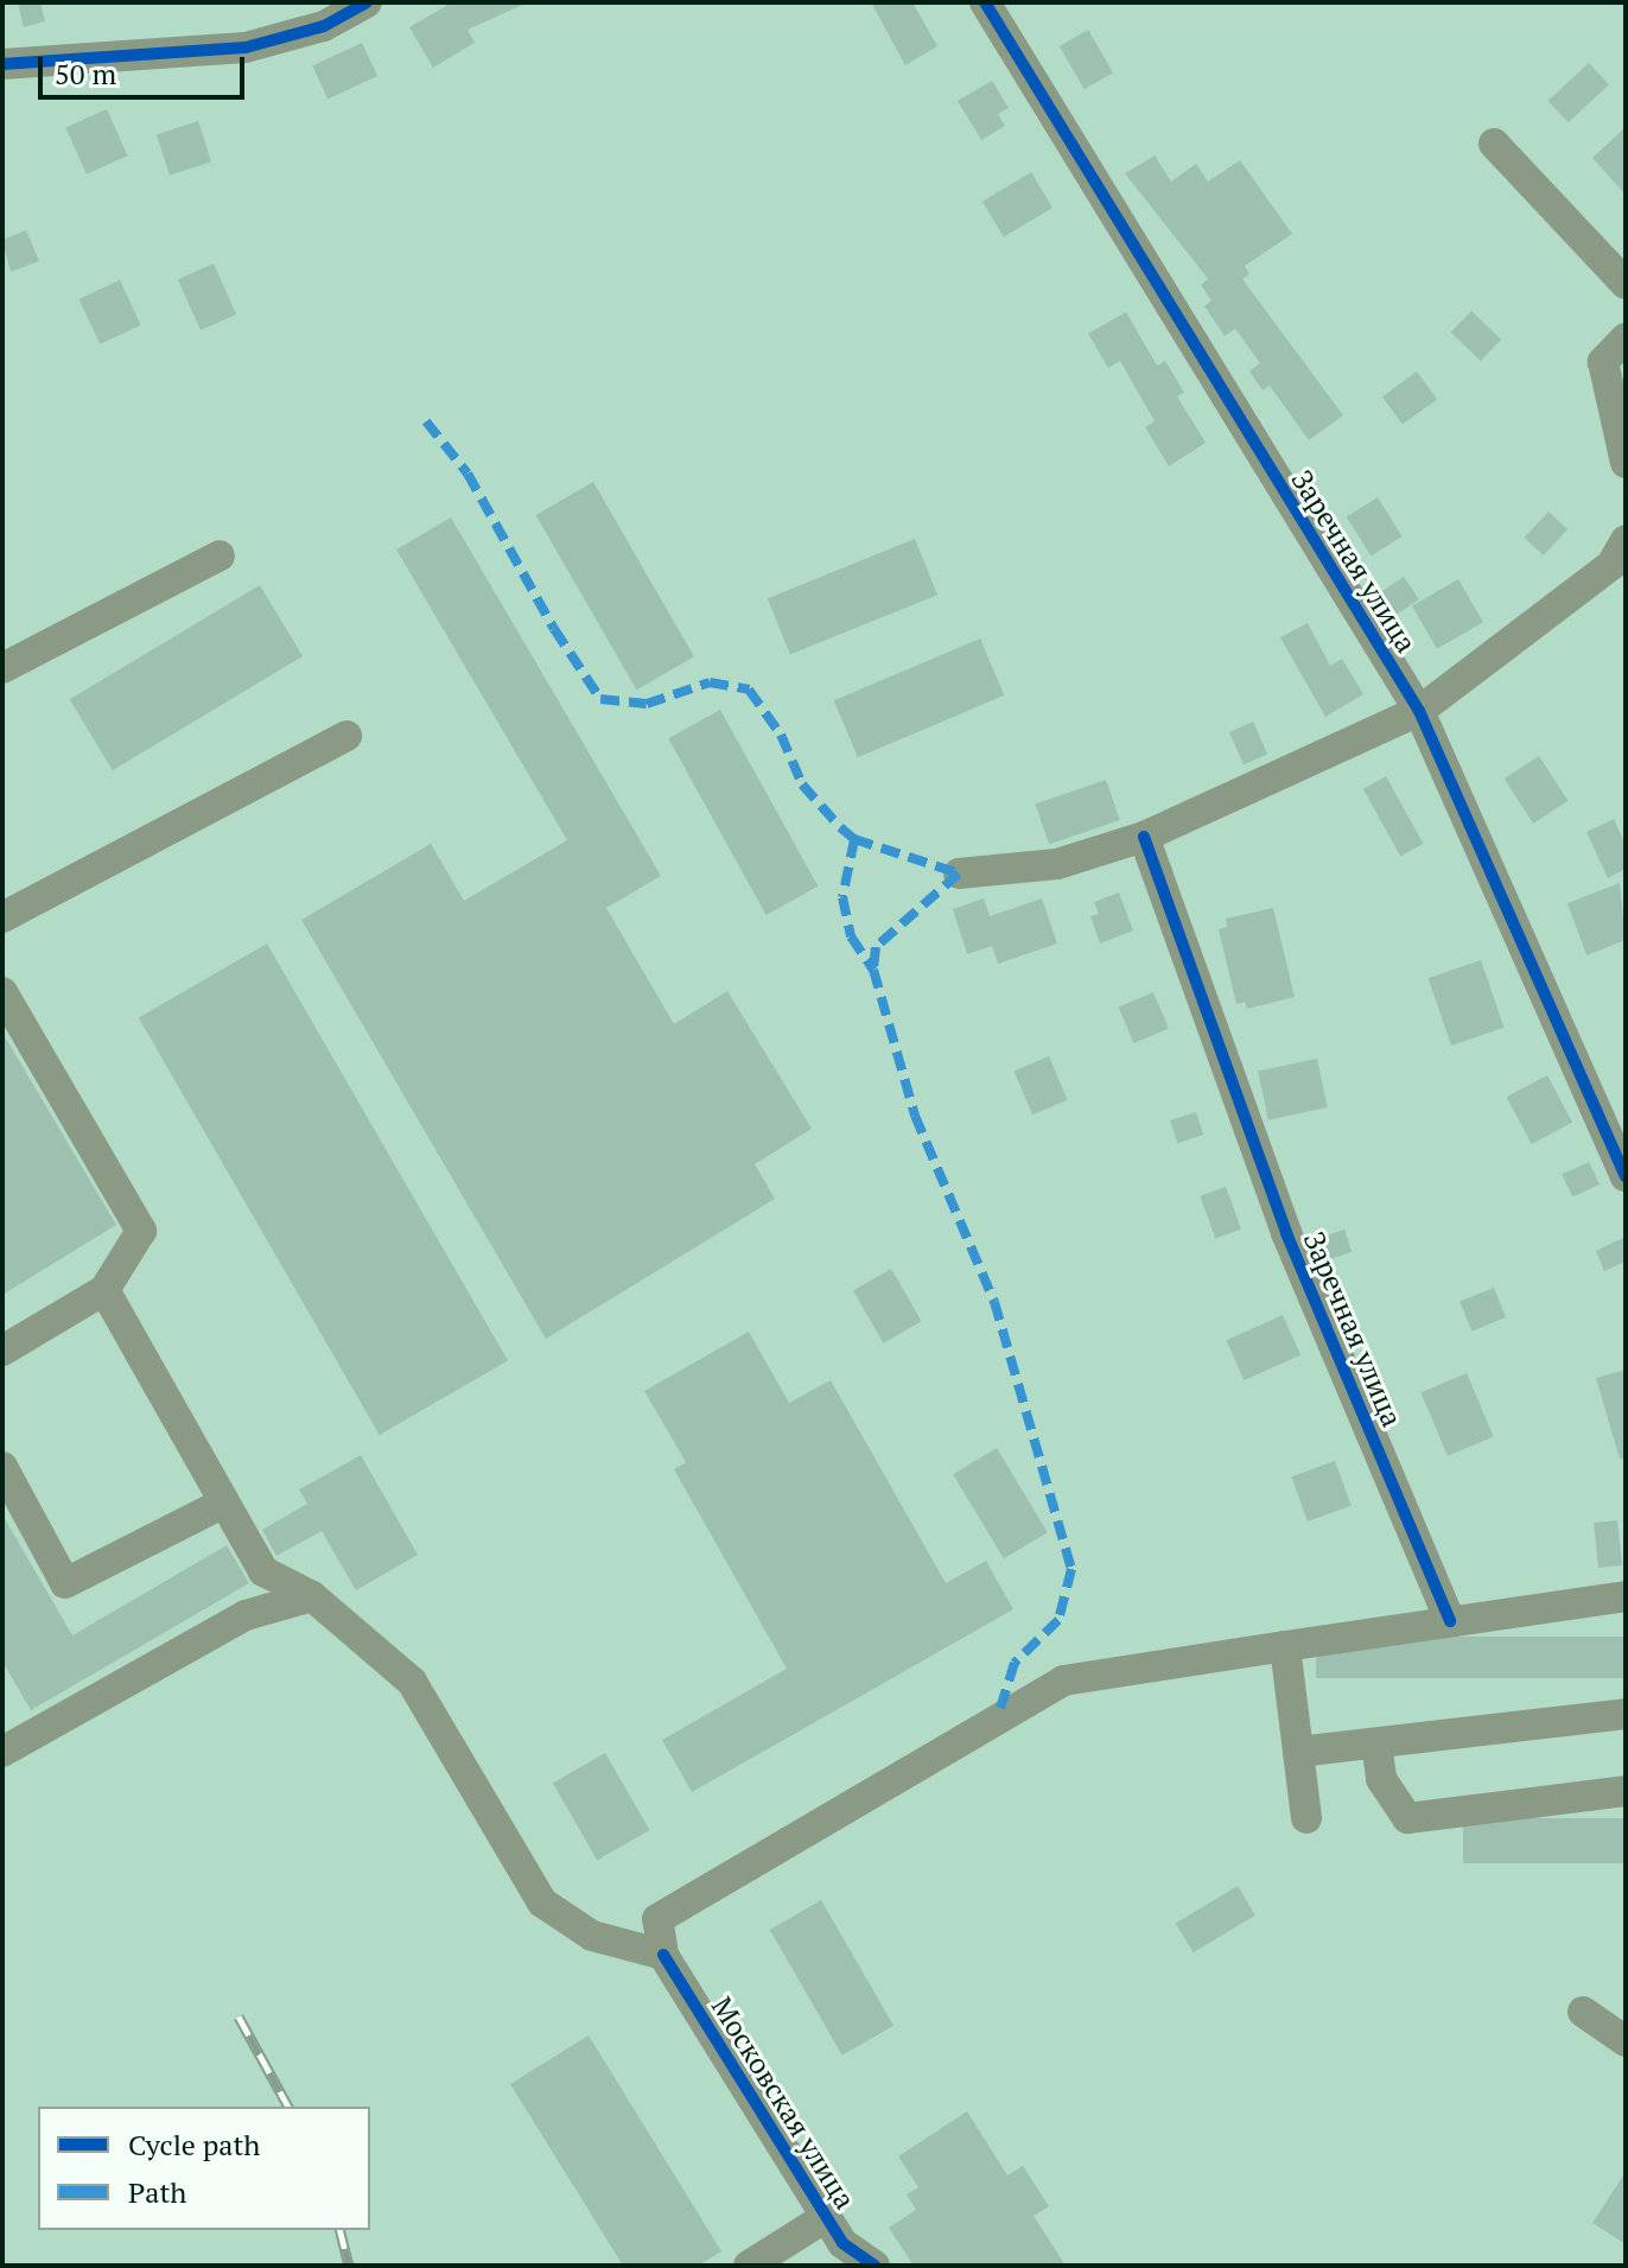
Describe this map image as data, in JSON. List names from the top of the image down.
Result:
{
  "streets": {
    "street": ["Заречная улица", "Московская улица"]
  },
  "legend": ["Cycle path", "Path"],
  "scale_bar": "50 m"
}
